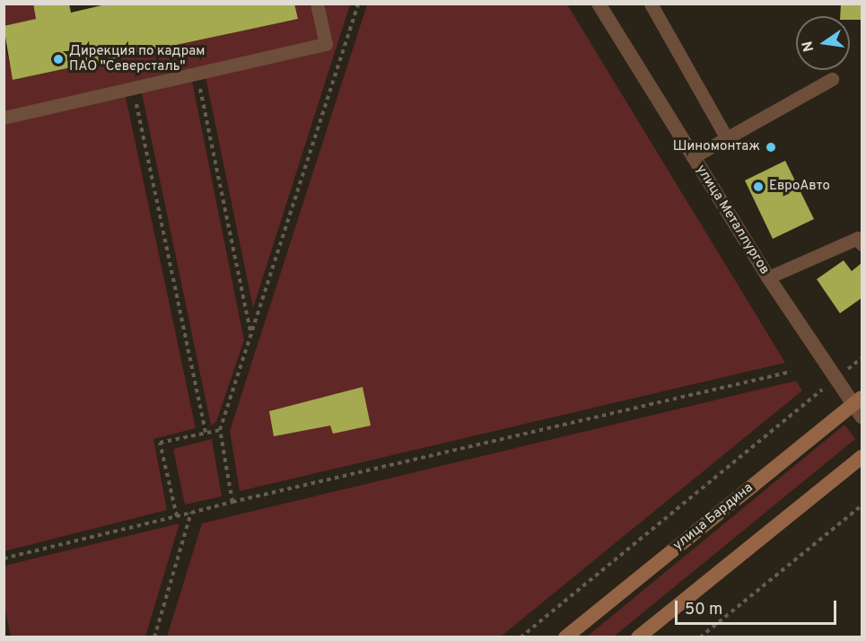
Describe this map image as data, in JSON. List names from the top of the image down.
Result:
{
  "streets": {
    "main road": ["улица Бардина"],
    "street": ["улица Металлургов"]
  },
  "crossings": [
    ["улица Металлургов", "улица Бардина"]
  ],
  "places": ["Дирекция по кадрам ПАО \"Северсталь\"", "Шиномонтаж", "ЕвроАвто"],
  "scale_bar": "50 m",
  "north": "left"
}
